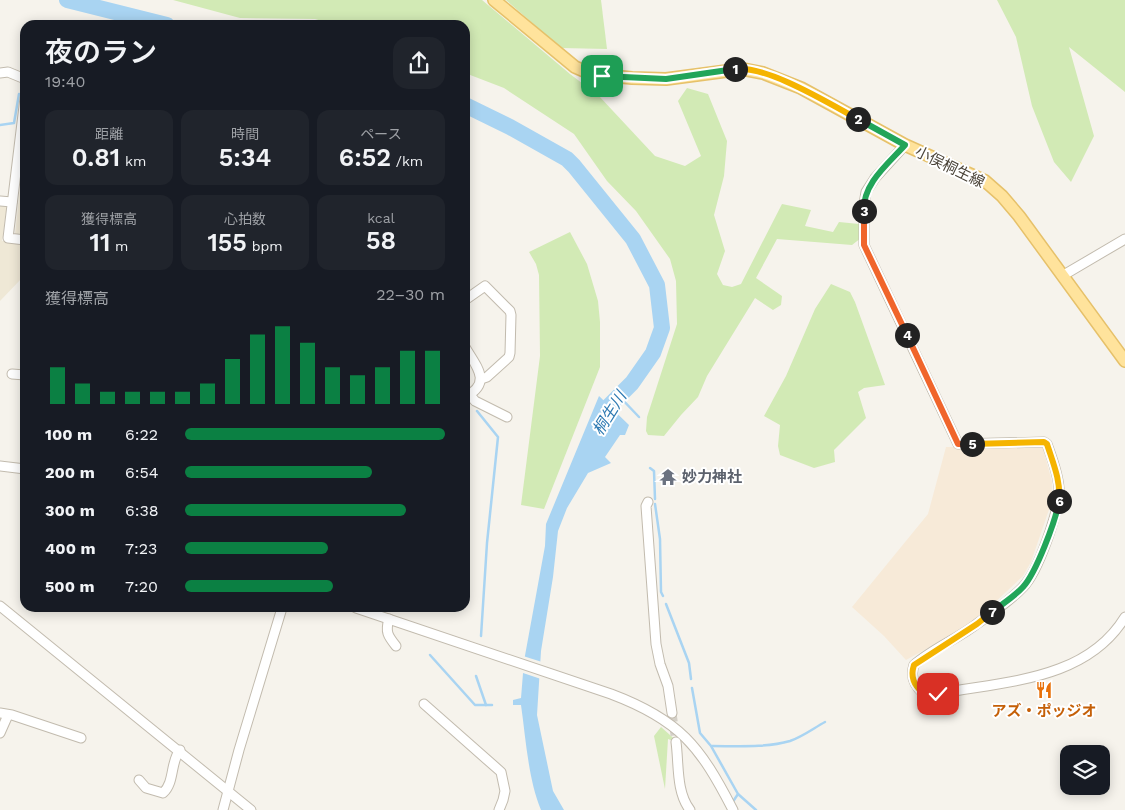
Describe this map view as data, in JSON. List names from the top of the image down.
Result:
{
  "streets": {
    "main road": ["小俣桐生線"]
  },
  "water": ["桐生川"],
  "places": {
    "temple": ["妙力神社"],
    "restaurant": ["アズ・ポッジオ"]
  },
  "page": {
    "heading": ["夜のラン", "19:40"],
    "pins": [
      "1",
      "2",
      "3",
      "4",
      "5",
      "6",
      "7"
    ],
    "stats": [
      ["距離", "0.81 km"],
      ["時間", "5:34"],
      ["ペース", "6:52 /km"],
      ["獲得標高", "11 m"],
      ["心拍数", "155 bpm"],
      ["kcal", "58"]
    ],
    "chart": ["獲得標高", "22–30 m"],
    "list": [
      {
        "name": "100 m",
        "note": "6:22"
      },
      {
        "name": "200 m",
        "note": "6:54"
      },
      {
        "name": "300 m",
        "note": "6:38"
      },
      {
        "name": "400 m",
        "note": "7:23"
      },
      {
        "name": "500 m",
        "note": "7:20"
      }
    ]
  }
}
